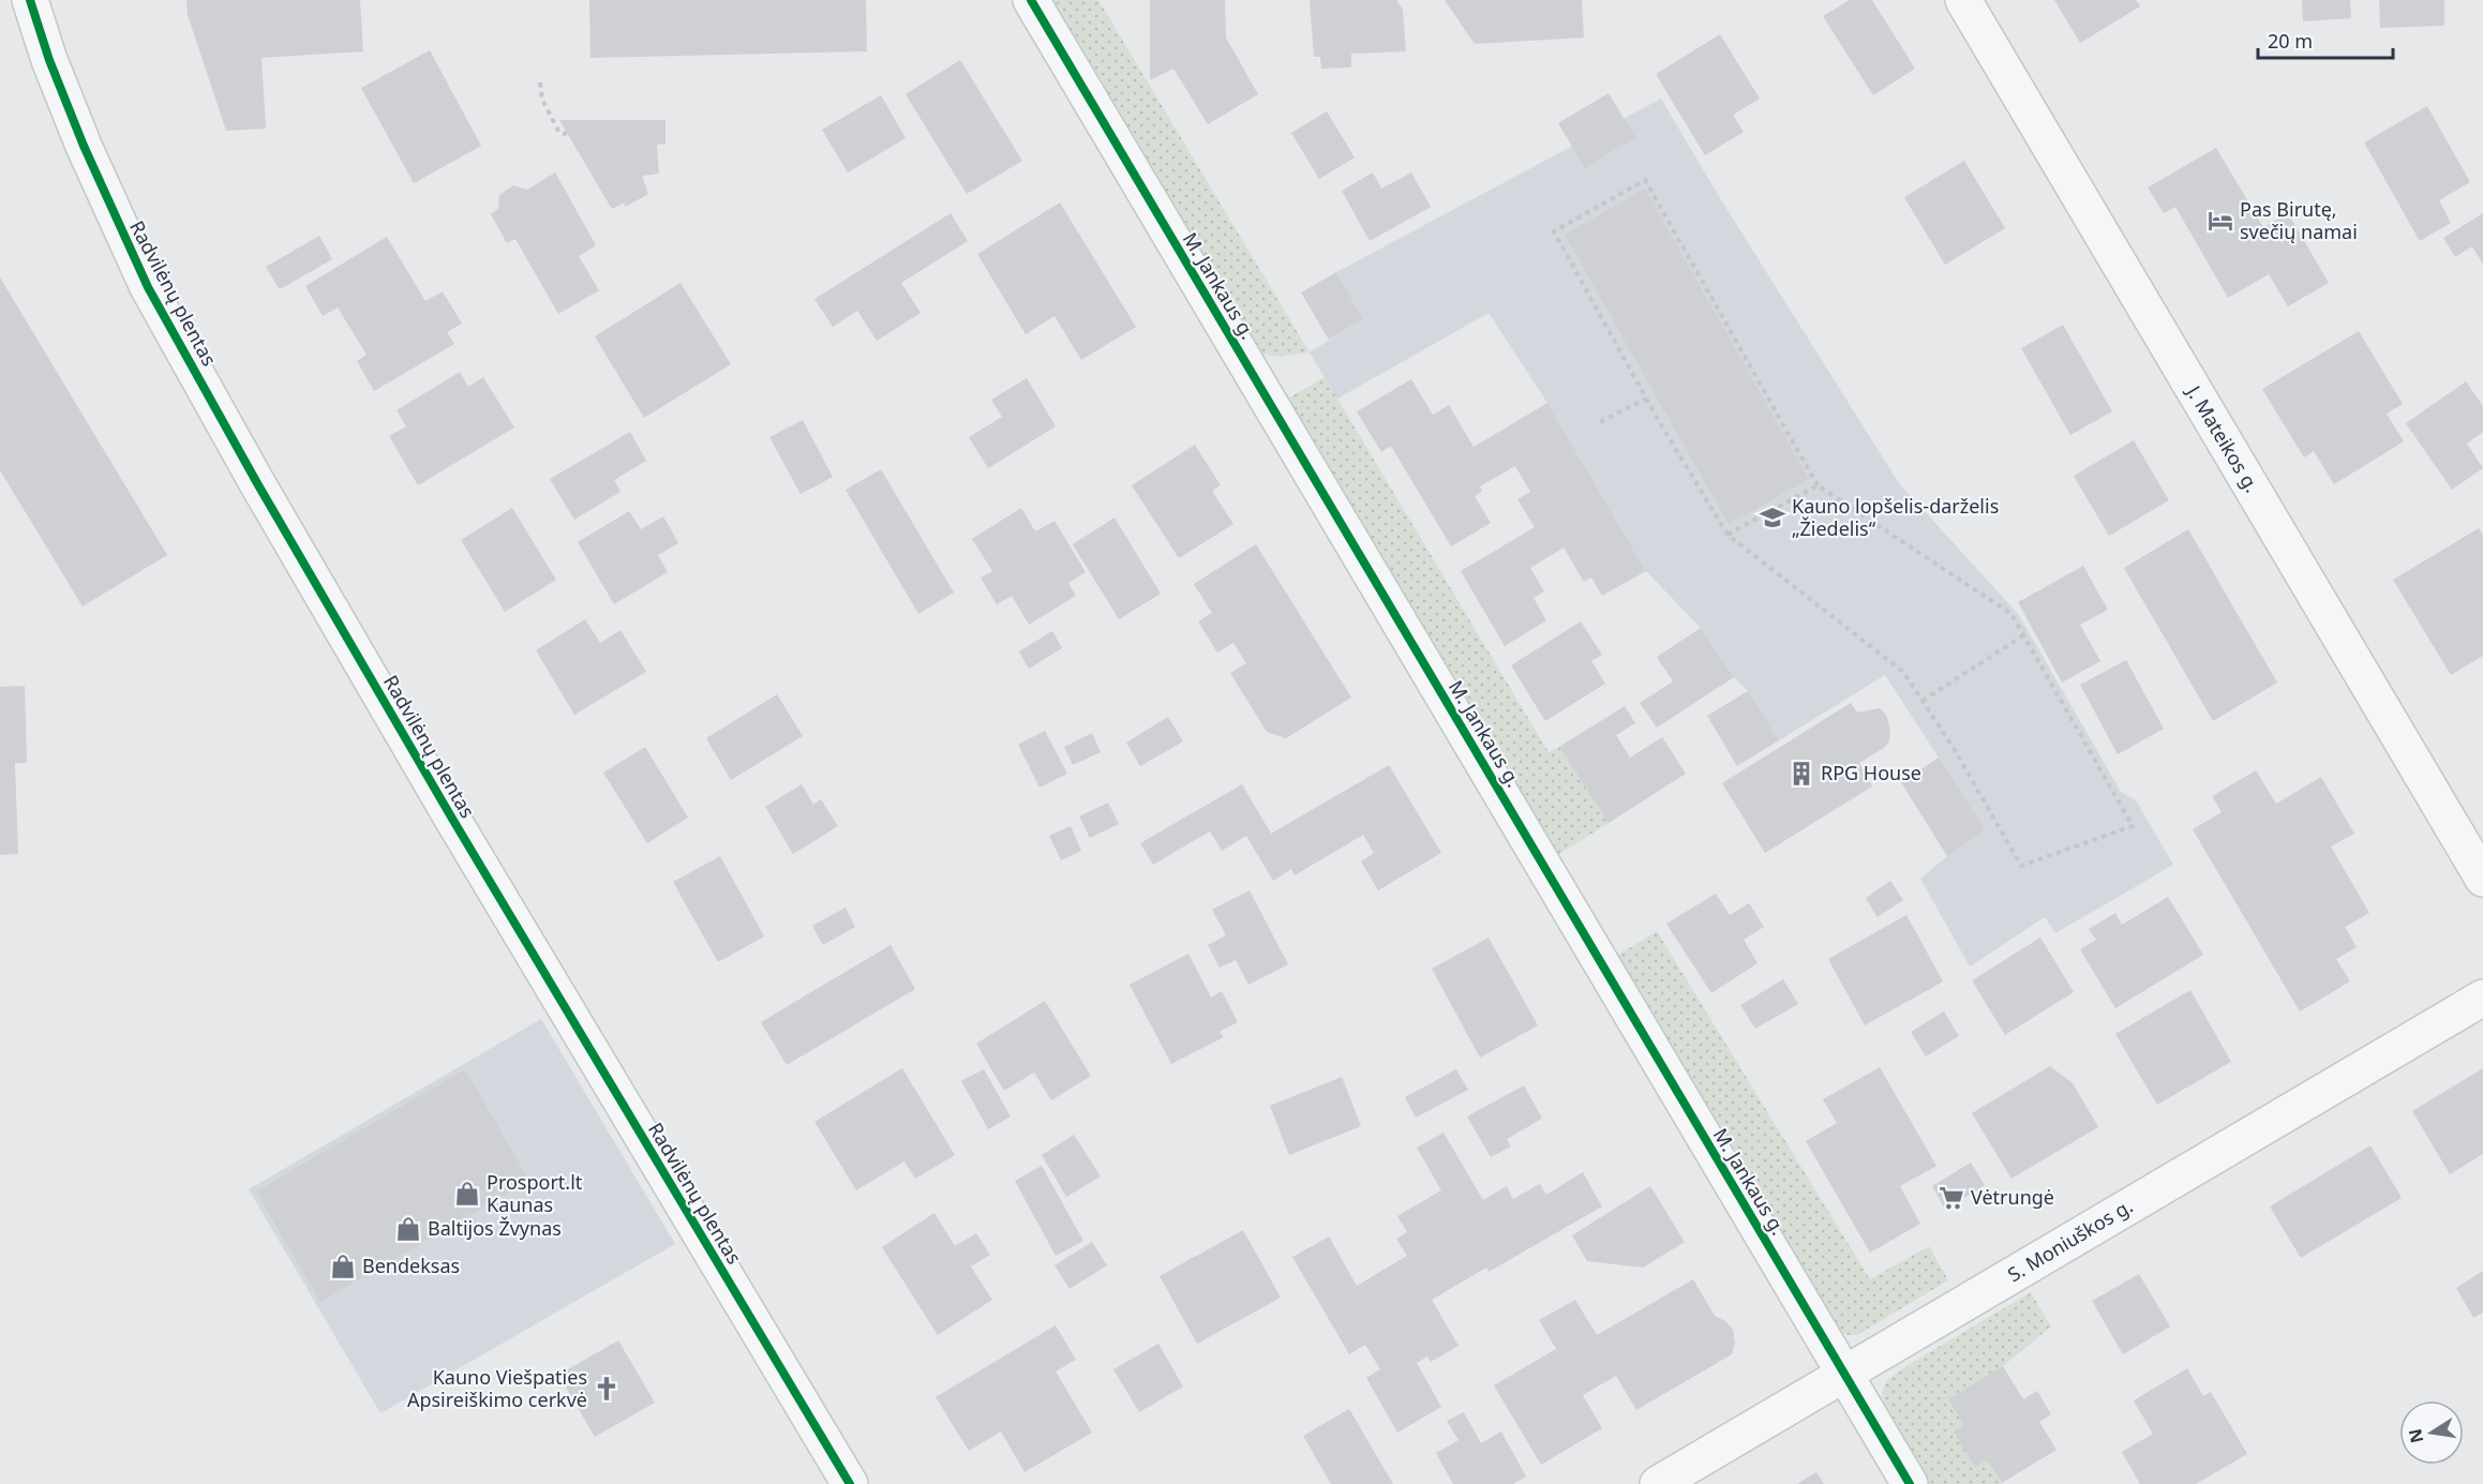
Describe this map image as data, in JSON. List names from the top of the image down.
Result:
{
  "streets": {
    "street": [
      "M. Jankaus g.",
      "Radvilėnų plentas",
      "J. Mateikos g.",
      "S. Moniuškos g."
    ]
  },
  "crossings": [
    ["M. Jankaus g.", "S. Moniuškos g."]
  ],
  "places": {
    "hotel": ["Pas Birutę, svečių namai"],
    "school or university": ["Kauno lopšelis-darželis „Žiedelis“"],
    "building": ["RPG House"],
    "shop": ["Prosport.lt Kaunas", "Baltijos Žvynas", "Bendeksas"],
    "supermarket": ["Vėtrungė"],
    "church": ["Kauno Viešpaties Apsireiškimo cerkvė"]
  },
  "scale_bar": "20 m",
  "north": "left"
}
